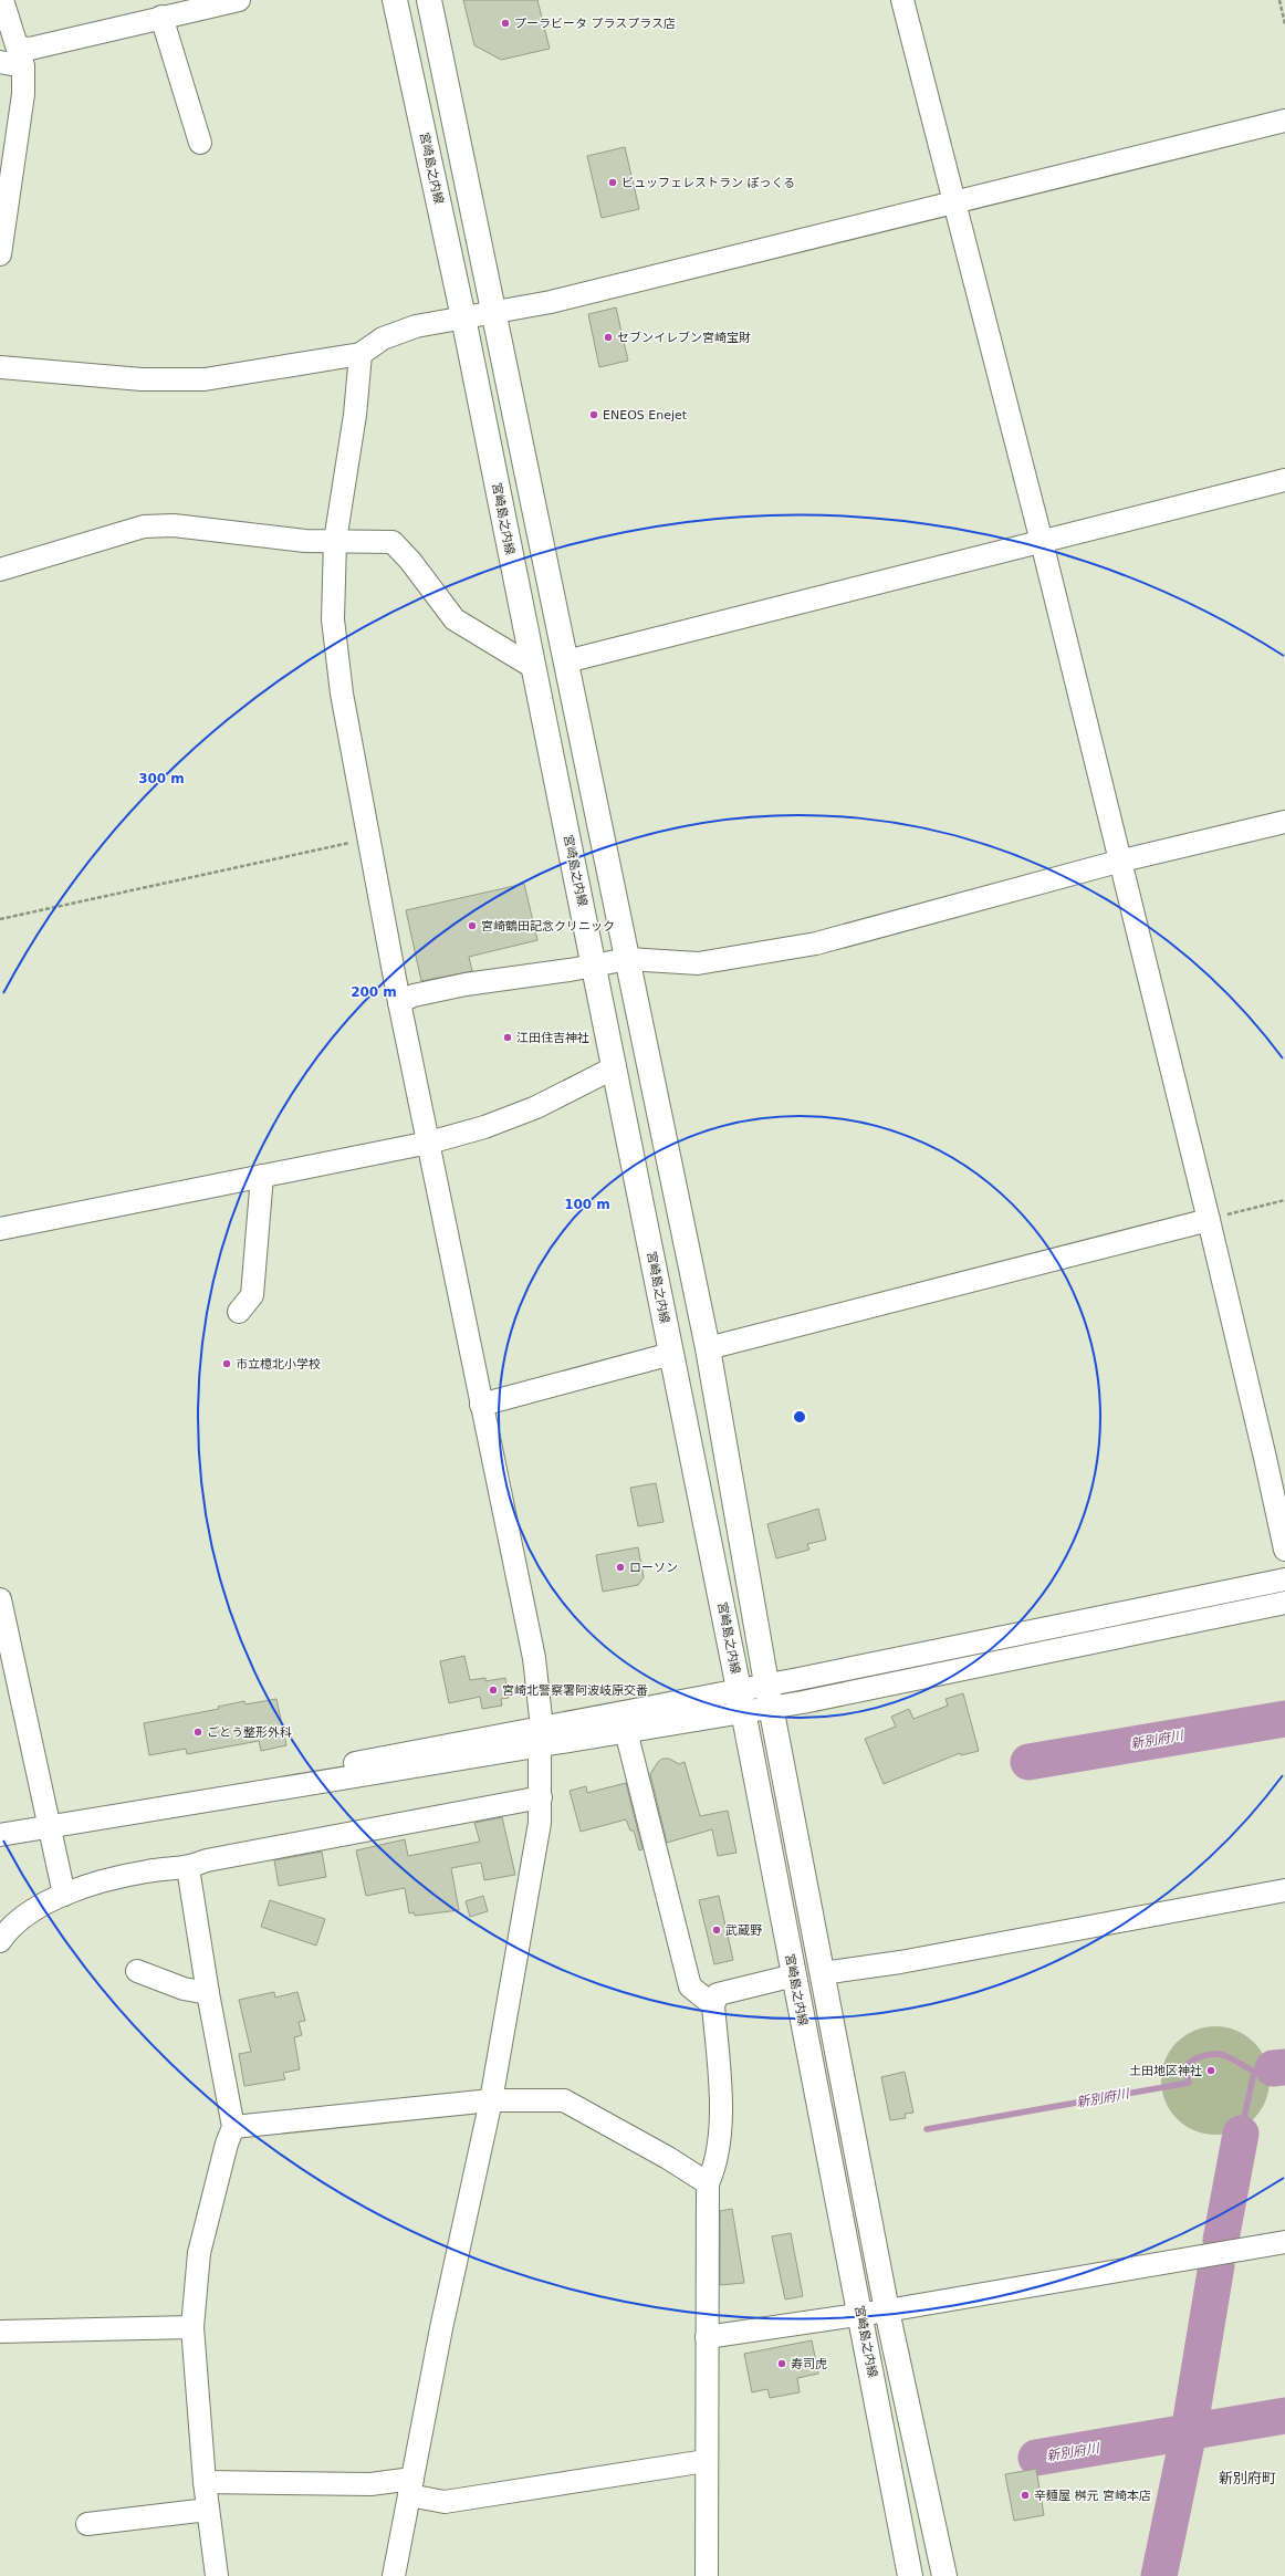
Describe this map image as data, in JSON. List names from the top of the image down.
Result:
{
  "streets": {
    "main road": ["宮崎島之内線"]
  },
  "districts": ["新別府町"],
  "water": ["新別府川"],
  "places": [
    "プーラビータ プラスプラス店",
    "ビュッフェレストラン ぽっくる",
    "セブンイレブン宮崎宝財",
    "ENEOS Enejet",
    "宮崎鶴田記念クリニック",
    "江田住吉神社",
    "市立檍北小学校",
    "ローソン",
    "宮崎北警察署阿波岐原交番",
    "ごとう整形外科",
    "武蔵野",
    "土田地区神社",
    "寿司虎",
    "辛麵屋 桝元 宮崎本店"
  ],
  "rings": ["300 m", "200 m", "100 m"]
}
